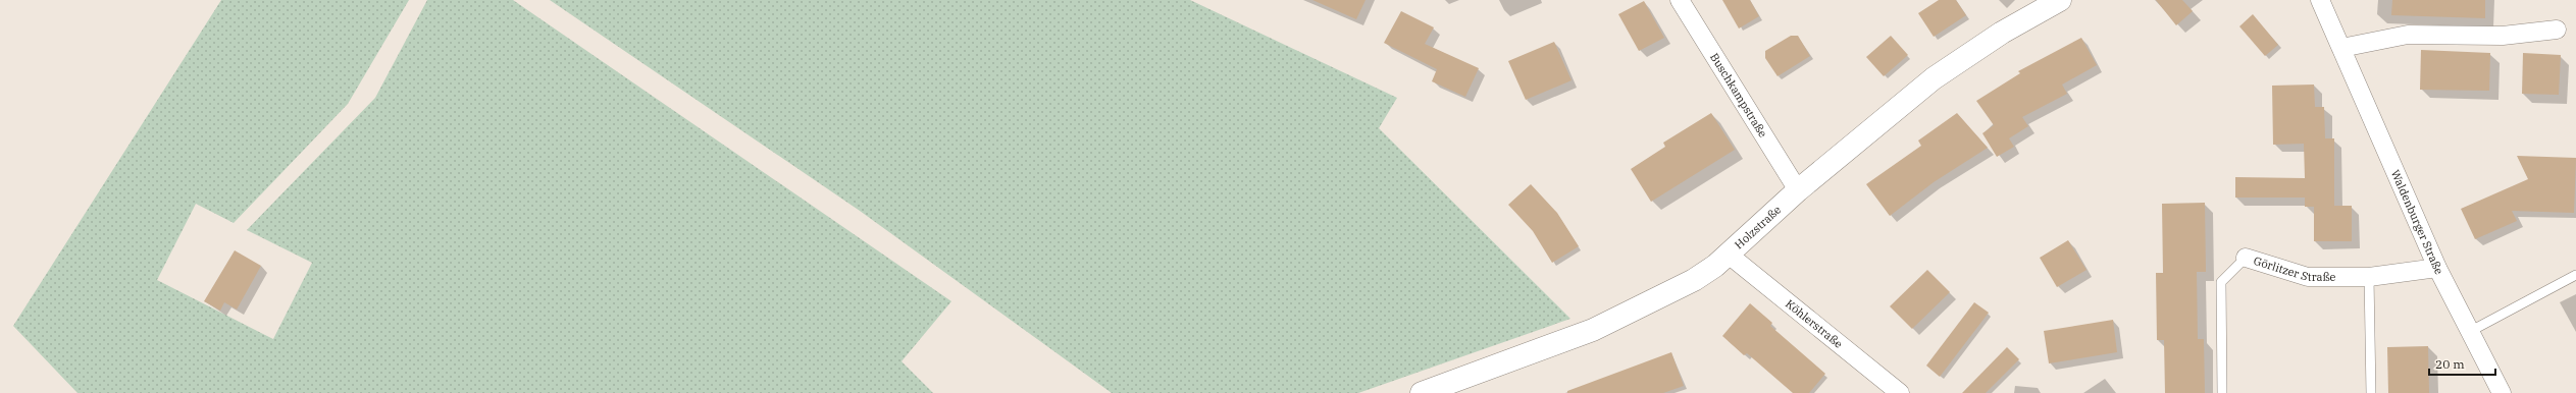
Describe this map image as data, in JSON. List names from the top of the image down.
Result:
{
  "streets": {
    "street": [
      "Buschkampstraße",
      "Waldenburger Straße",
      "Holzstraße",
      "Görlitzer Straße",
      "Köhlerstraße"
    ]
  },
  "crossings": [
    ["Buschkampstraße", "Holzstraße"],
    ["Waldenburger Straße", "Görlitzer Straße"],
    ["Holzstraße", "Köhlerstraße"]
  ],
  "scale_bar": "20 m"
}
